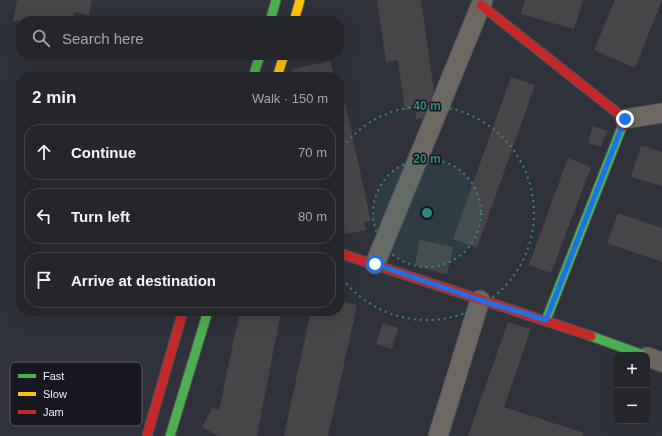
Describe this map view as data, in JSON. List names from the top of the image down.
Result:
{
  "legend": ["Fast", "Slow", "Jam"],
  "page": {
    "search": "Search here",
    "heading": ["2 min", "Walk · 150 m"],
    "list": [
      ["Continue", "70 m"],
      ["Turn left", "80 m"],
      "Arrive at destination"
    ],
    "map_buttons": ["+", "−"]
  },
  "rings": ["40 m", "20 m"]
}
